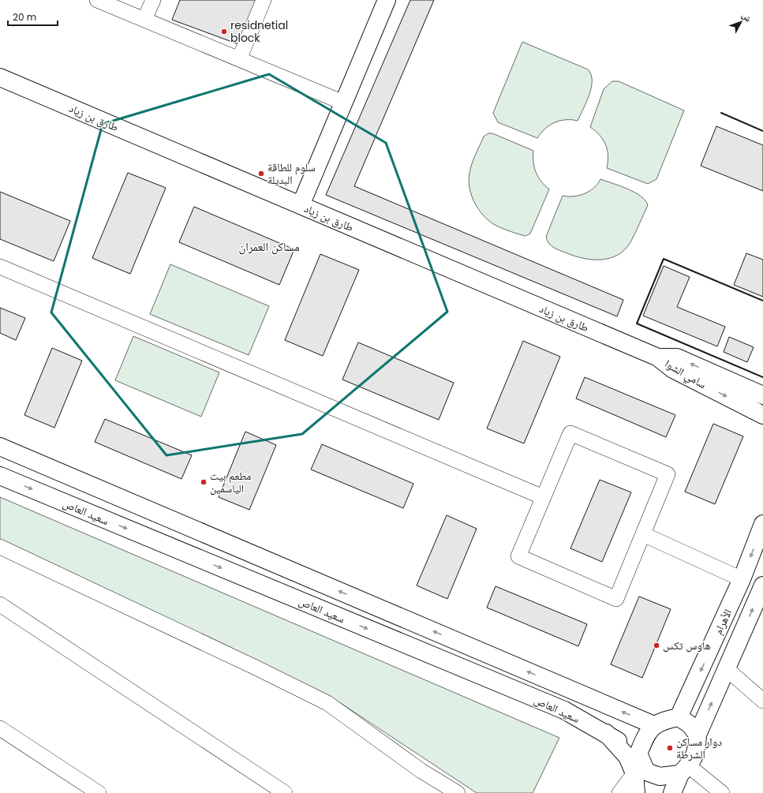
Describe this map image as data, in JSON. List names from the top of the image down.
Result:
{
  "streets": {
    "main road": [
      "طارق بن زياد",
      "سامي الشوا",
      "سعيد العاص",
      "الأهرام"
    ]
  },
  "crossings": [
    ["طارق بن زياد", "سامي الشوا"],
    ["سعيد العاص", "الأهرام"]
  ],
  "districts": ["مساكن العمران"],
  "places": [
    "residnetial block",
    "سلوم للطاقة البديلة",
    "مطعم بيت الياسمين",
    "هاوس تكس",
    "دوار مساكن الشرطة"
  ],
  "scale_bar": "20 m",
  "north": "top right"
}
